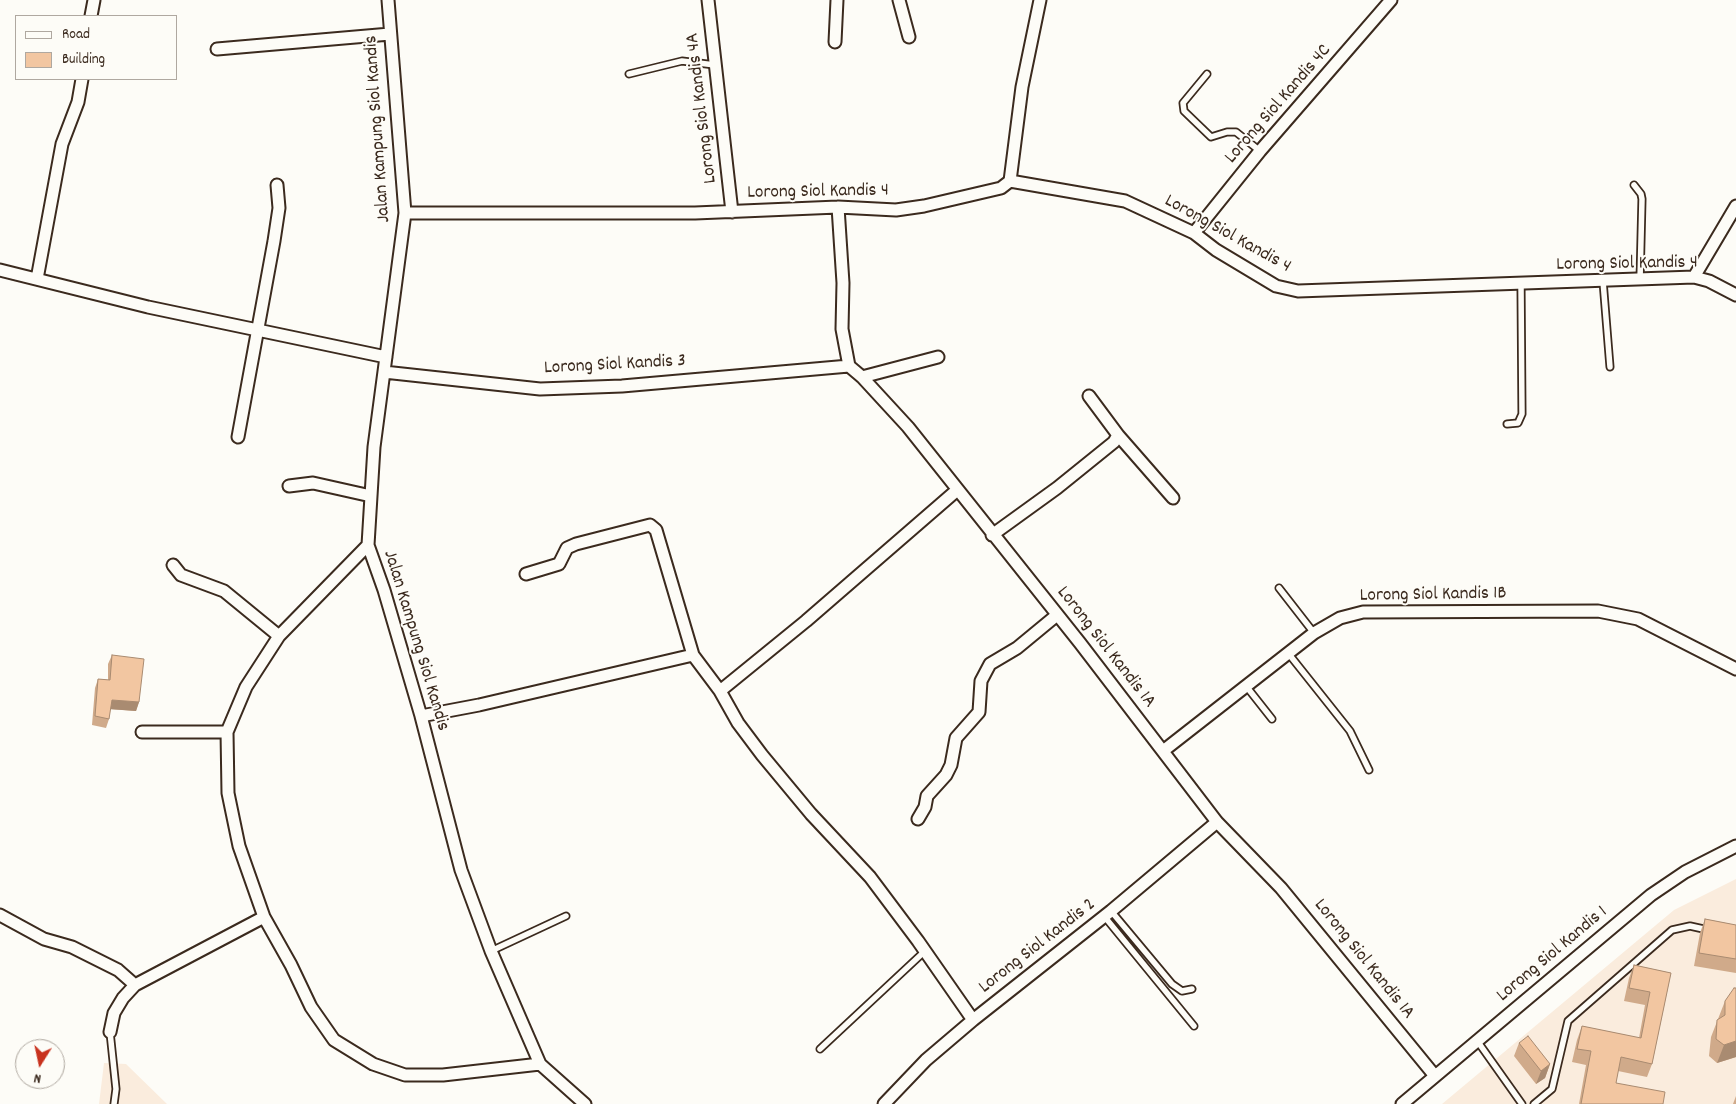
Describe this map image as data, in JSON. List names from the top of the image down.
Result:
{
  "streets": {
    "street": [
      "Lorong Siol Kandis 4C",
      "Lorong Siol Kandis 4A",
      "Jalan Kampung Siol Kandis",
      "Lorong Siol Kandis 4",
      "Lorong Siol Kandis 3",
      "Lorong Siol Kandis 1B",
      "Lorong Siol Kandis 1A",
      "Lorong Siol Kandis 2",
      "Lorong Siol Kandis 1"
    ]
  },
  "crossings": [
    ["Lorong Siol Kandis 4C", "Lorong Siol Kandis 4"],
    ["Lorong Siol Kandis 4A", "Lorong Siol Kandis 4"],
    ["Jalan Kampung Siol Kandis", "Lorong Siol Kandis 4"],
    ["Jalan Kampung Siol Kandis", "Lorong Siol Kandis 3"],
    ["Lorong Siol Kandis 3", "Lorong Siol Kandis 1A"],
    ["Lorong Siol Kandis 1B", "Lorong Siol Kandis 1A"],
    ["Lorong Siol Kandis 1A", "Lorong Siol Kandis 2"],
    ["Lorong Siol Kandis 1A", "Lorong Siol Kandis 1"]
  ],
  "legend": ["Road", "Building"],
  "north": "bottom"
}
